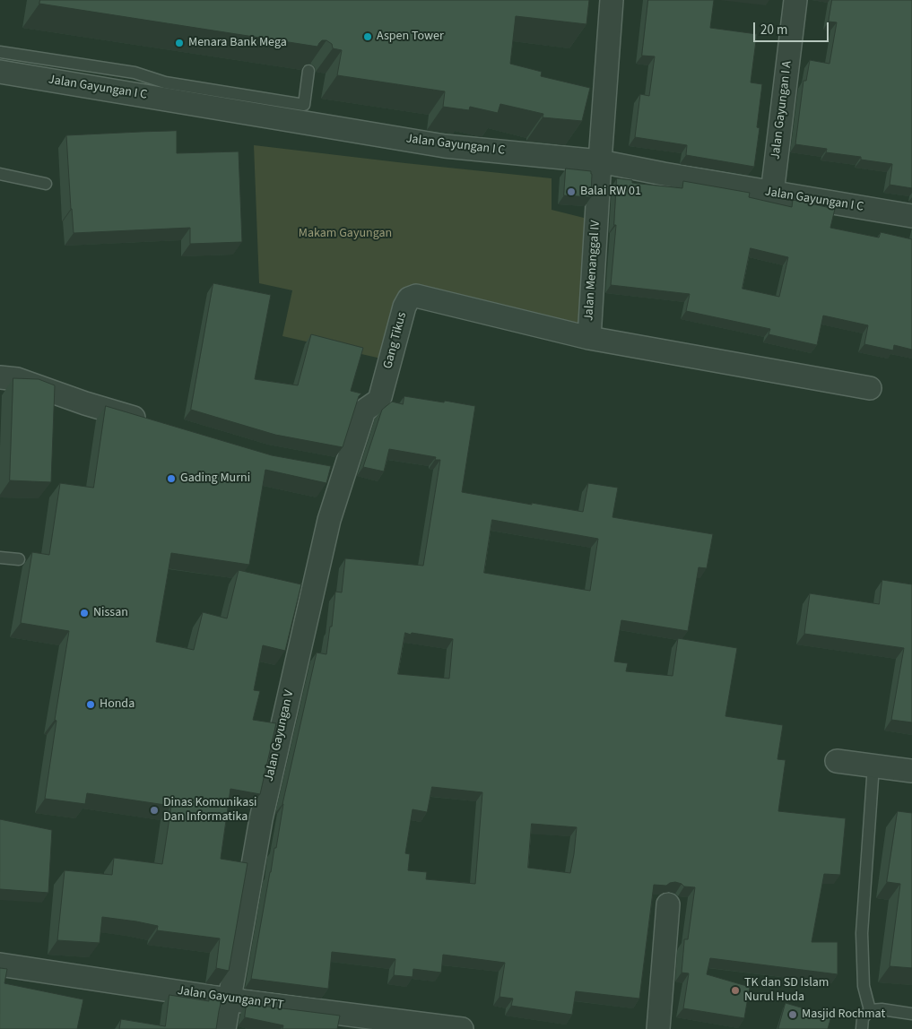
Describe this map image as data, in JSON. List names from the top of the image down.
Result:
{
  "streets": {
    "street": [
      "Jalan Gayungan I C",
      "Jalan Gayungan I A",
      "Jalan Menanggal IV",
      "Gang Tikus",
      "Jalan Gayungan V",
      "Jalan Gayungan PTT"
    ]
  },
  "crossings": [
    ["Jalan Gayungan I C", "Jalan Gayungan I A"],
    ["Jalan Gayungan I C", "Jalan Menanggal IV"],
    ["Jalan Menanggal IV", "Gang Tikus"],
    ["Gang Tikus", "Jalan Gayungan V"],
    ["Jalan Gayungan V", "Jalan Gayungan PTT"]
  ],
  "parks": ["Makam Gayungan"],
  "places": [
    "Aspen Tower",
    "Menara Bank Mega",
    "Balai RW 01",
    "Gading Murni",
    "Nissan",
    "Honda",
    "Dinas Komunikasi Dan Informatika",
    "TK dan SD Islam Nurul Huda",
    "Masjid Rochmat"
  ],
  "scale_bar": "20 m"
}
